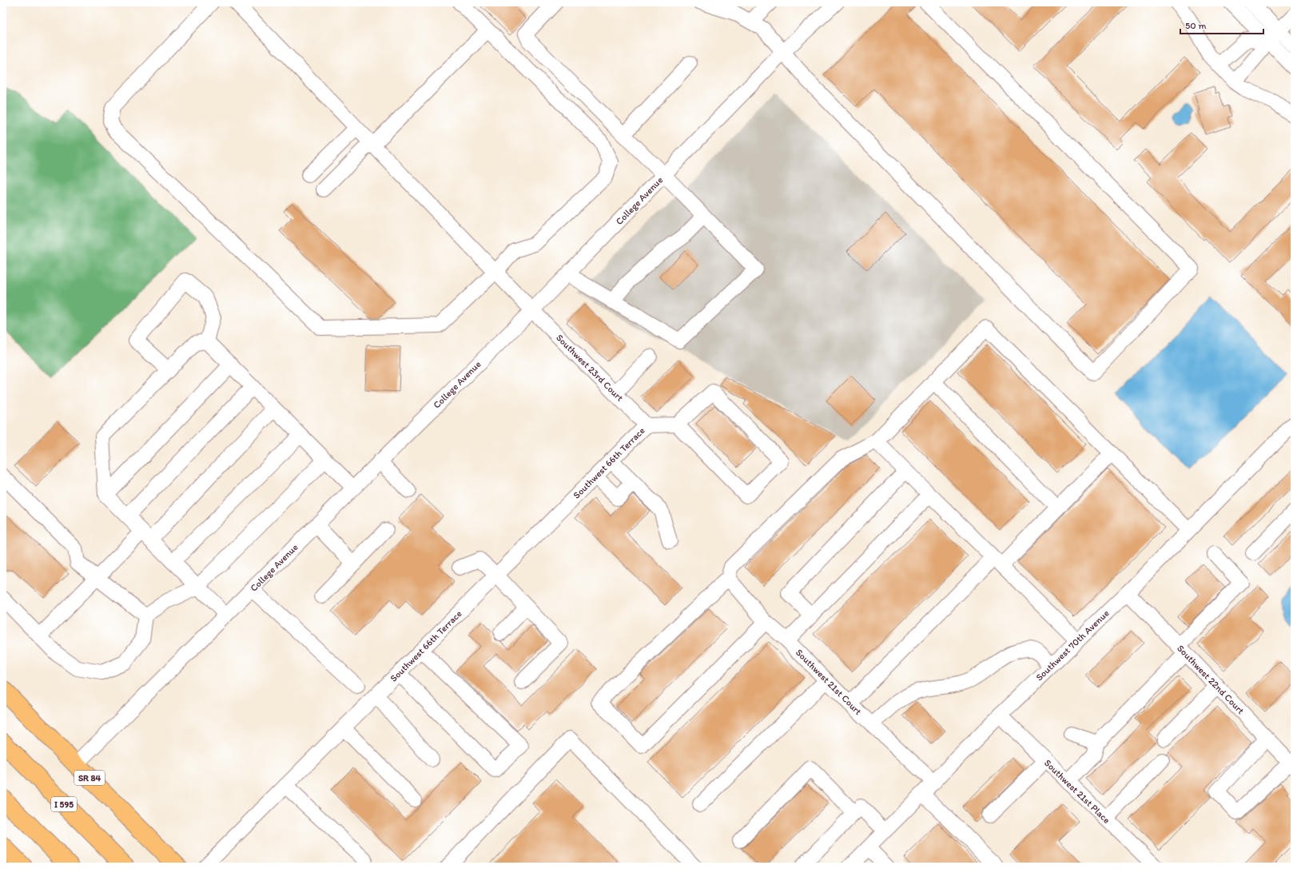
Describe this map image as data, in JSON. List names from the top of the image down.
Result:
{
  "streets": {
    "main road": ["SR 84", "I 595"],
    "street": [
      "College Avenue",
      "Southwest 23rd Court",
      "Southwest 66th Terrace",
      "Southwest 70th Avenue",
      "Southwest 22nd Court",
      "Southwest 21st Court",
      "Southwest 21st Place"
    ]
  },
  "crossings": [
    ["College Avenue", "Southwest 23rd Court"],
    ["College Avenue", "SR 84"],
    ["Southwest 23rd Court", "Southwest 66th Terrace"],
    ["Southwest 70th Avenue", "Southwest 22nd Court"],
    ["Southwest 70th Avenue", "Southwest 21st Court"],
    ["Southwest 70th Avenue", "Southwest 21st Place"]
  ],
  "scale_bar": "50 m"
}
